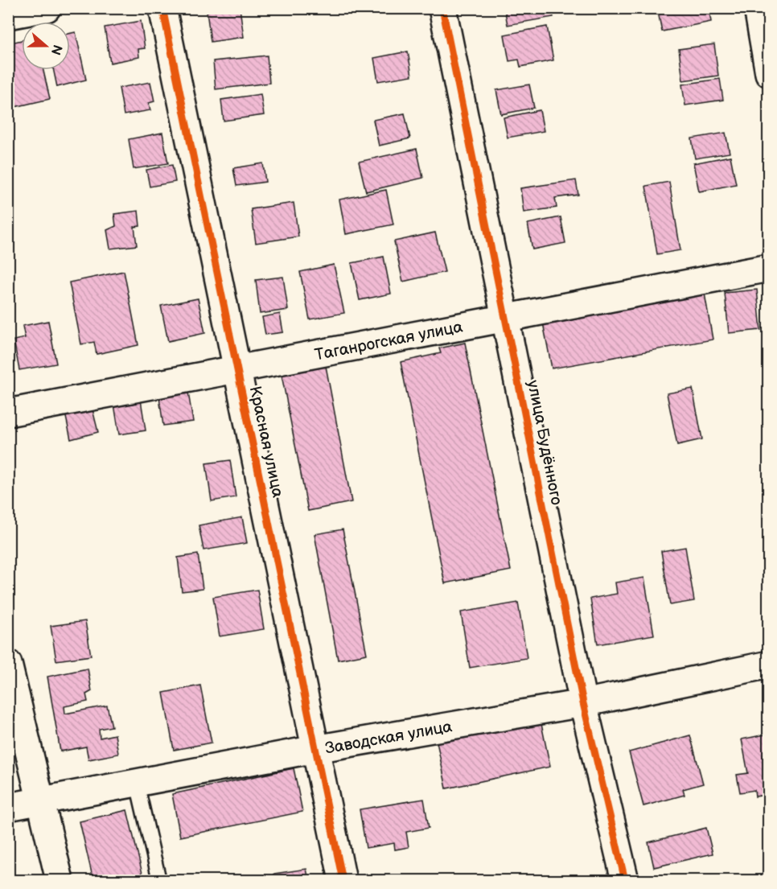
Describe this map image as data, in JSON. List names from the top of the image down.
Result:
{
  "streets": {
    "street": [
      "Таганрогская улица",
      "Красная улица",
      "улица Будённого",
      "Заводская улица"
    ]
  },
  "crossings": [
    ["Таганрогская улица", "Красная улица"],
    ["Таганрогская улица", "улица Будённого"],
    ["Красная улица", "Заводская улица"],
    ["улица Будённого", "Заводская улица"]
  ],
  "north": "right"
}
